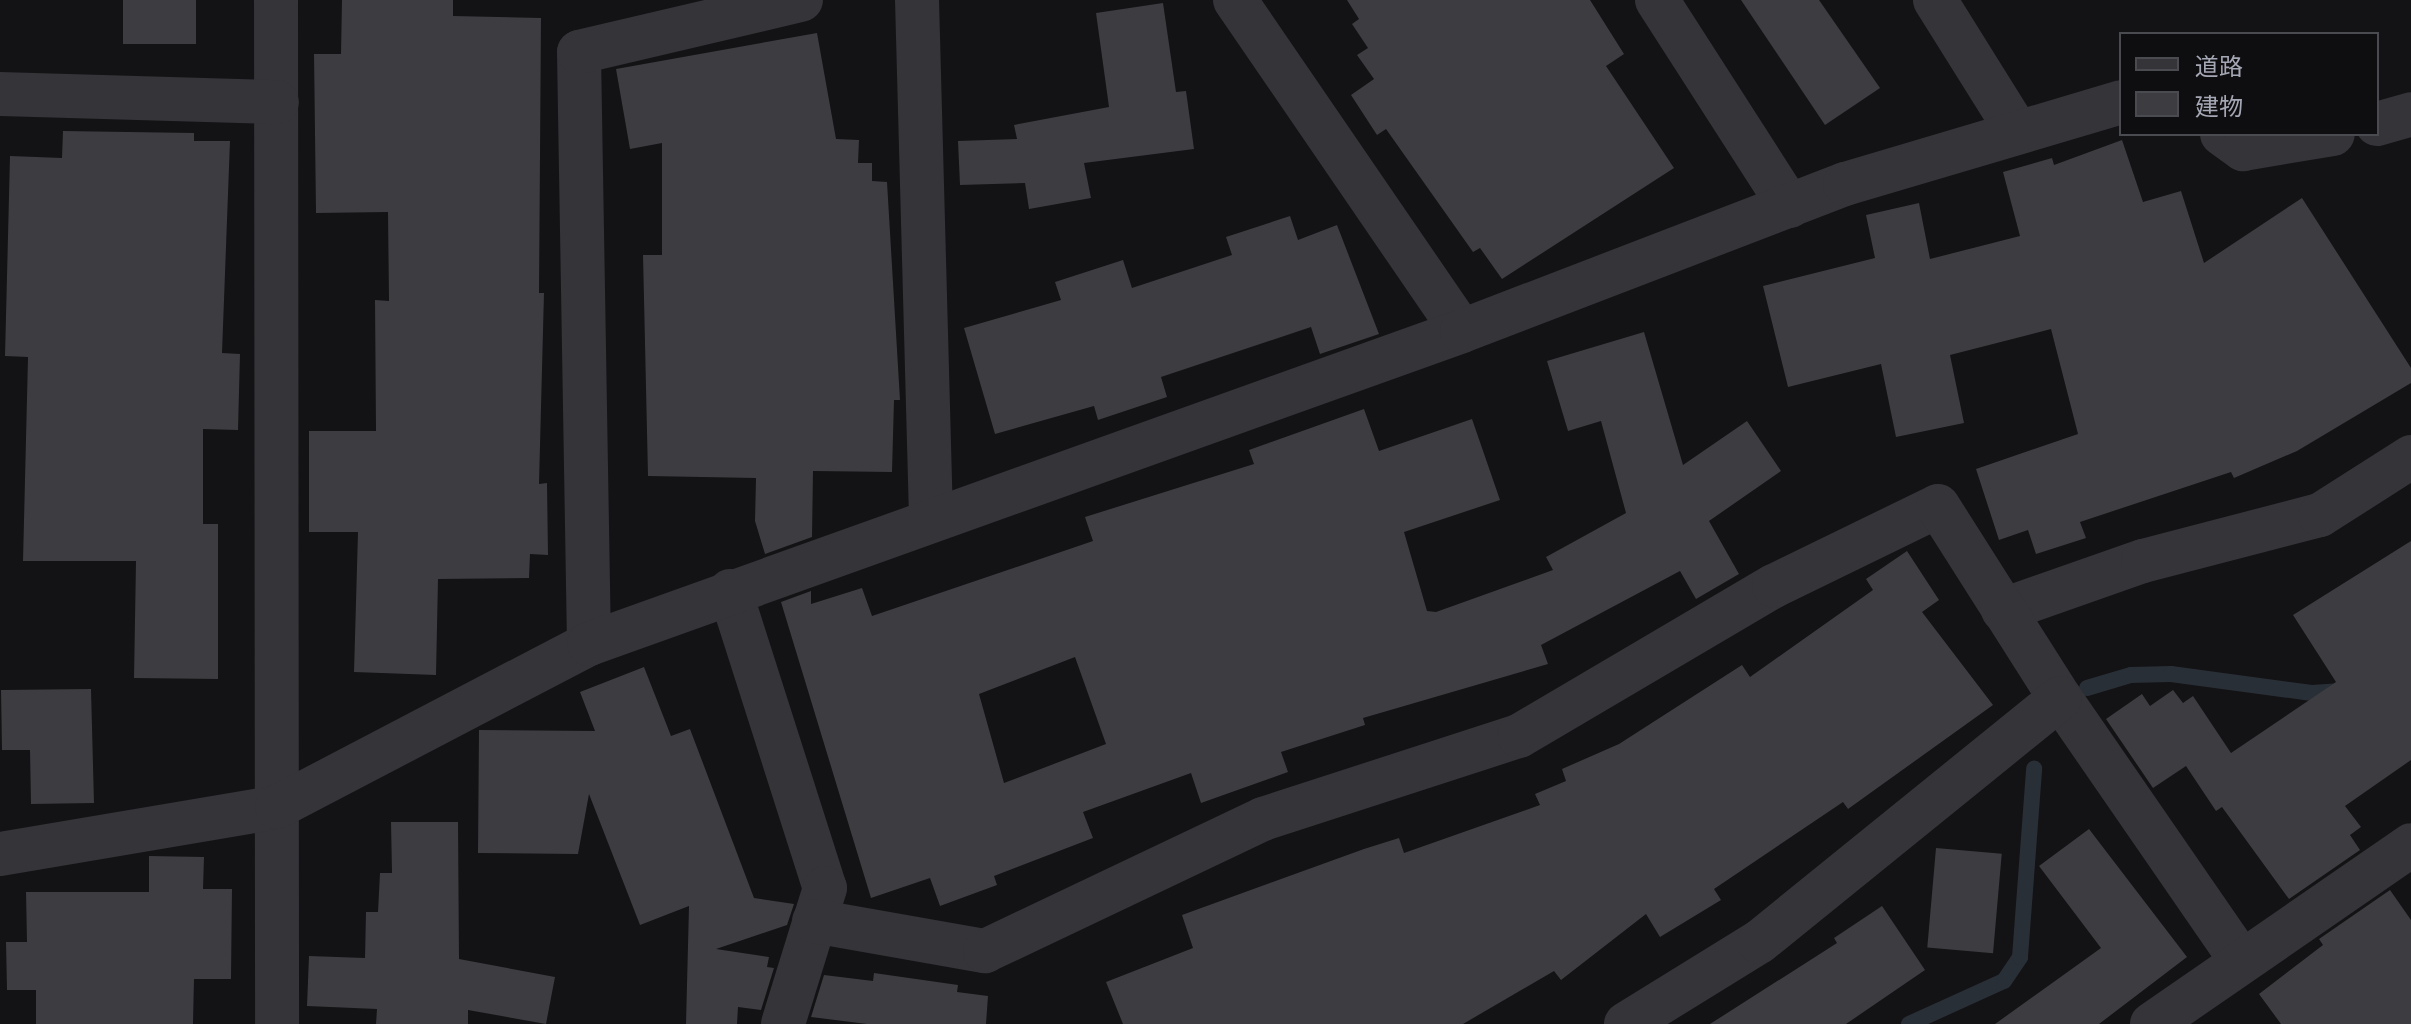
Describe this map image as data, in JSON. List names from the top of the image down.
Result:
{
  "legend": ["道路", "建物"]
}
